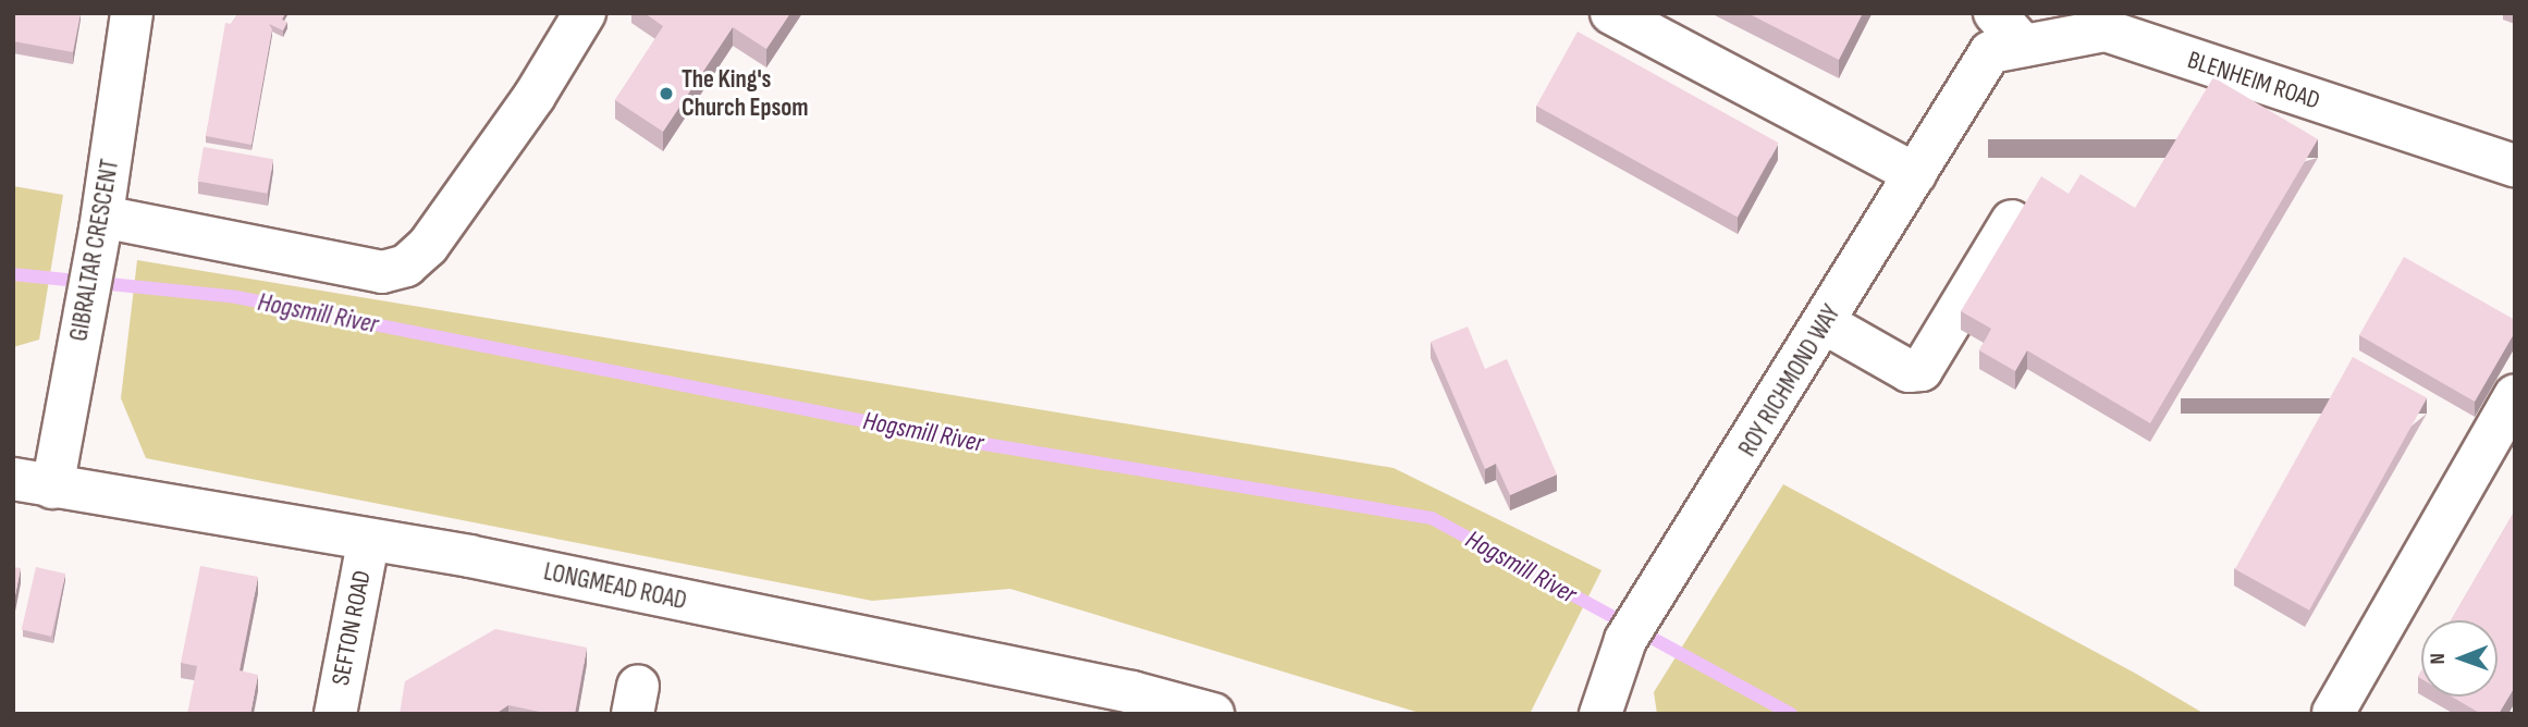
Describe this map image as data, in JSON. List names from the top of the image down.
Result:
{
  "streets": {
    "street": [
      "BLENHEIM ROAD",
      "GIBRALTAR CRESCENT",
      "ROY RICHMOND WAY",
      "LONGMEAD ROAD",
      "SEFTON ROAD"
    ]
  },
  "crossings": [
    ["BLENHEIM ROAD", "ROY RICHMOND WAY"],
    ["GIBRALTAR CRESCENT", "LONGMEAD ROAD"],
    ["LONGMEAD ROAD", "SEFTON ROAD"]
  ],
  "water": ["Hogsmill River"],
  "places": ["The King's Church Epsom"],
  "north": "left"
}
